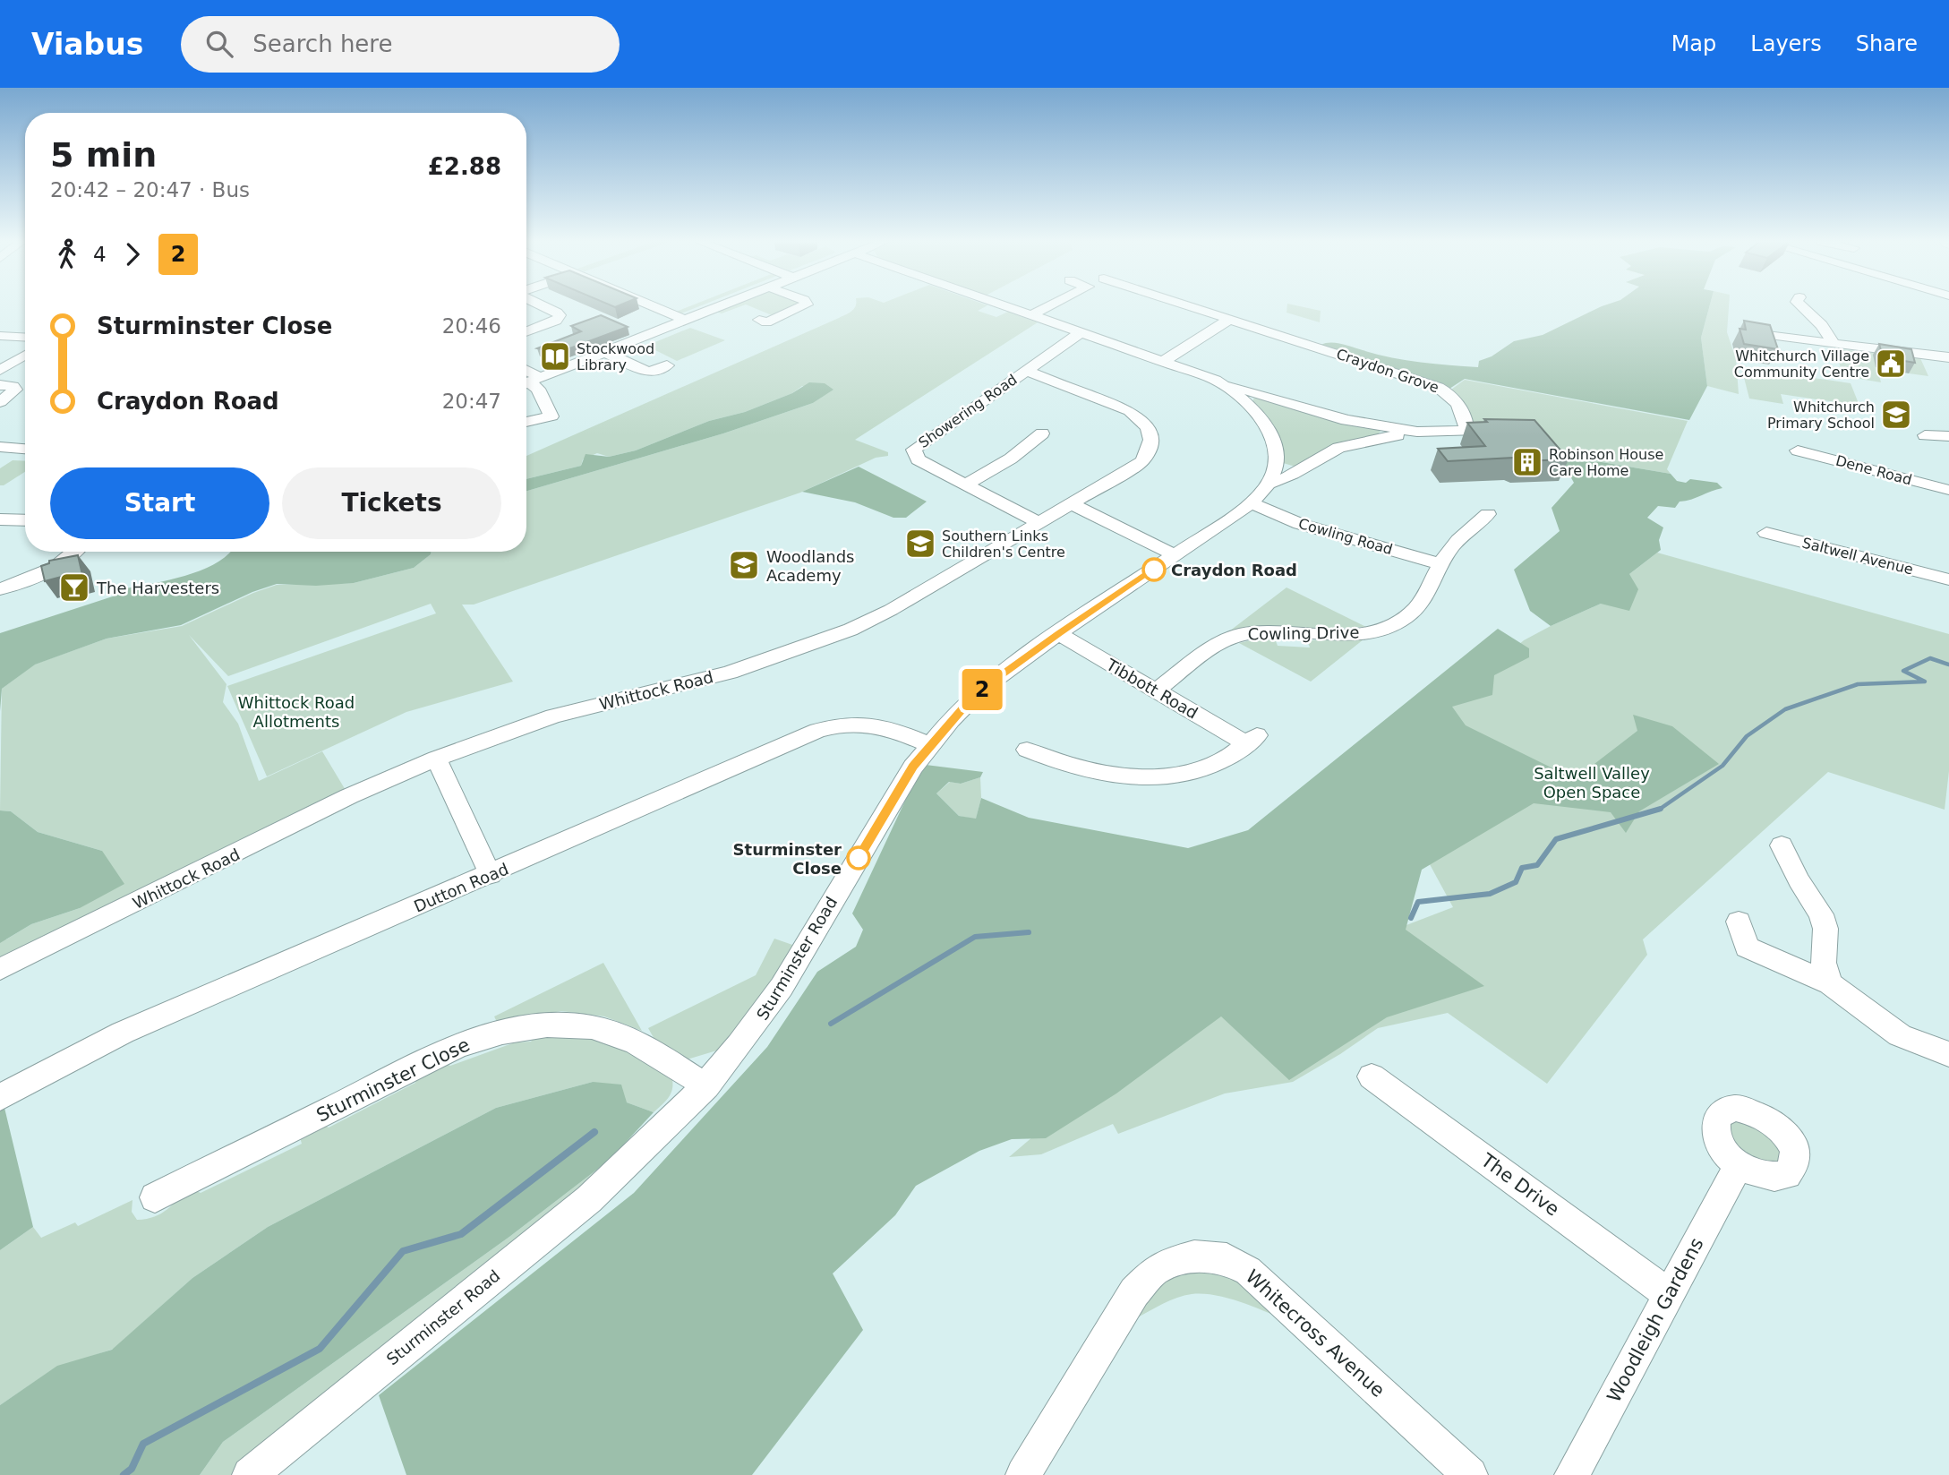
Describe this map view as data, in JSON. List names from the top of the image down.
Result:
{
  "streets": {
    "street": [
      "Craydon Grove",
      "Showering Road",
      "Dene Road",
      "Cowling Road",
      "Saltwell Avenue",
      "Cowling Drive",
      "Tibbott Road",
      "Whittock Road",
      "Dutton Road",
      "Sturminster Road",
      "Sturminster Close",
      "The Drive",
      "Woodleigh Gardens",
      "Whitecross Avenue"
    ]
  },
  "crossings": [
    ["Showering Road", "Whittock Road"],
    ["Cowling Road", "Cowling Drive"],
    ["Cowling Road", "Sturminster Road"],
    ["Cowling Drive", "Tibbott Road"],
    ["Tibbott Road", "Sturminster Road"],
    ["Dutton Road", "Sturminster Road"],
    ["Sturminster Road", "Sturminster Close"],
    ["The Drive", "Woodleigh Gardens"]
  ],
  "parks": ["Whittock Road Allotments", "Saltwell Valley Open Space"],
  "places": {
    "library": ["Stockwood Library"],
    "public building": ["Whitchurch Village Community Centre"],
    "school or university": ["Whitchurch Primary School", "Southern Links Children's Centre", "Woodlands Academy"],
    "building": ["Robinson House Care Home"],
    "other": ["Craydon Road", "Sturminster Close"],
    "bar": ["The Harvesters"]
  },
  "lines": ["bus line 2"],
  "page": {
    "header": "Viabus",
    "search": "Search here",
    "nav": ["Map", "Layers", "Share"],
    "on_map": "2",
    "heading": ["5 min", "20:42 – 20:47 · Bus", "£2.88"],
    "legs": ["4", "2"],
    "list": [
      {
        "name": "Sturminster Close",
        "value": "20:46"
      },
      {
        "name": "Craydon Road",
        "value": "20:47"
      }
    ],
    "buttons": ["Start", "Tickets"]
  }
}
